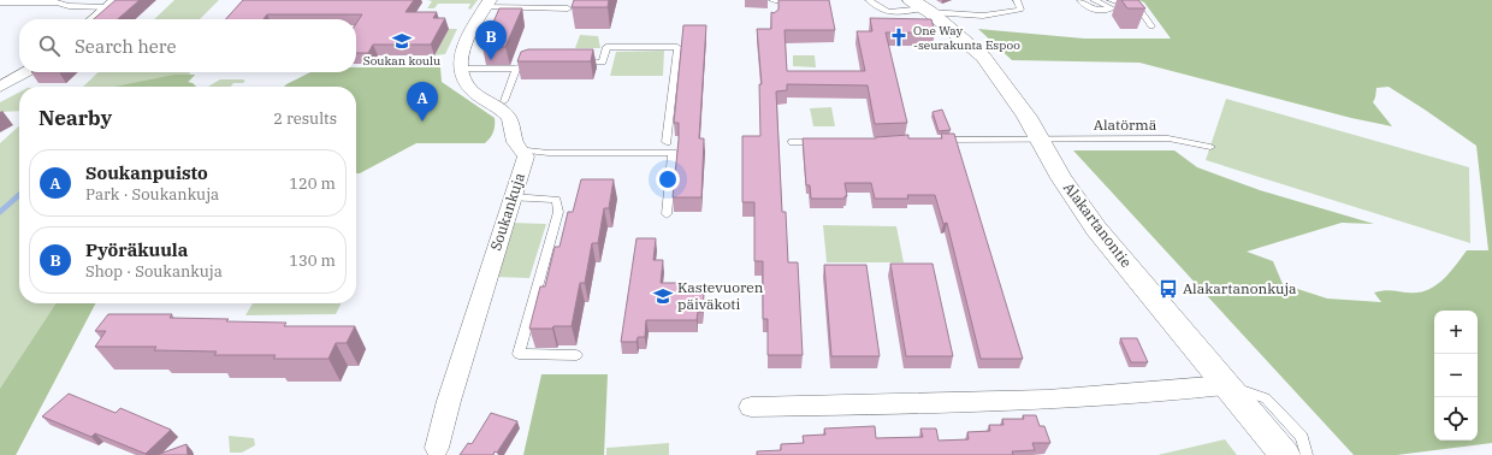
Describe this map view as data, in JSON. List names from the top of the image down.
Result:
{
  "streets": {
    "street": ["Soukankuja", "Alakartanontie"],
    "lane": ["Alatörmä"]
  },
  "crossings": [
    ["Alatörmä", "Alakartanontie"]
  ],
  "places": {
    "church": ["One Way -seurakunta Espoo"],
    "school or university": ["Soukan koulu", "Kastevuoren päiväkoti"],
    "bus stop": ["Alakartanonkuja"]
  },
  "page": {
    "search": "Search here",
    "pins": ["B", "A"],
    "heading": ["Nearby", "2 results"],
    "list": [
      {
        "mark": "A",
        "name": "Soukanpuisto",
        "note": "Park · Soukankuja",
        "value": "120 m"
      },
      {
        "mark": "B",
        "name": "Pyöräkuula",
        "note": "Shop · Soukankuja",
        "value": "130 m"
      }
    ],
    "map_buttons": ["+", "−"]
  }
}
